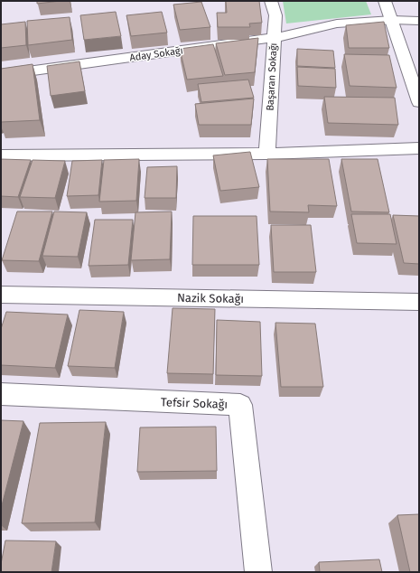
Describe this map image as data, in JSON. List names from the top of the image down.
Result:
{
  "streets": {
    "street": [
      "Aday Sokağı",
      "Başaran Sokağı",
      "Nazik Sokağı",
      "Tefsir Sokağı"
    ]
  },
  "crossings": [
    ["Aday Sokağı", "Başaran Sokağı"]
  ]
}
